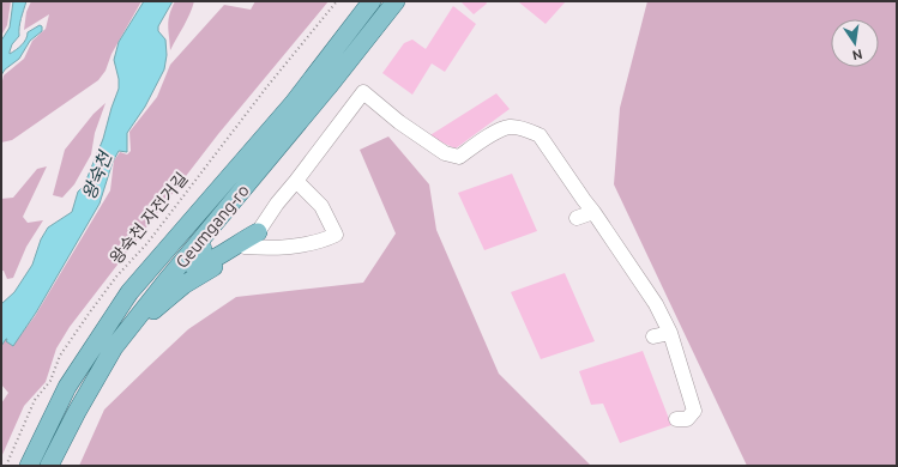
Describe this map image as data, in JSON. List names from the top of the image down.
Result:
{
  "streets": {
    "main road": ["Geumgang-ro"],
    "path": ["왕숙천 자전거길"]
  },
  "water": ["왕숙천"],
  "north": "bottom"
}
